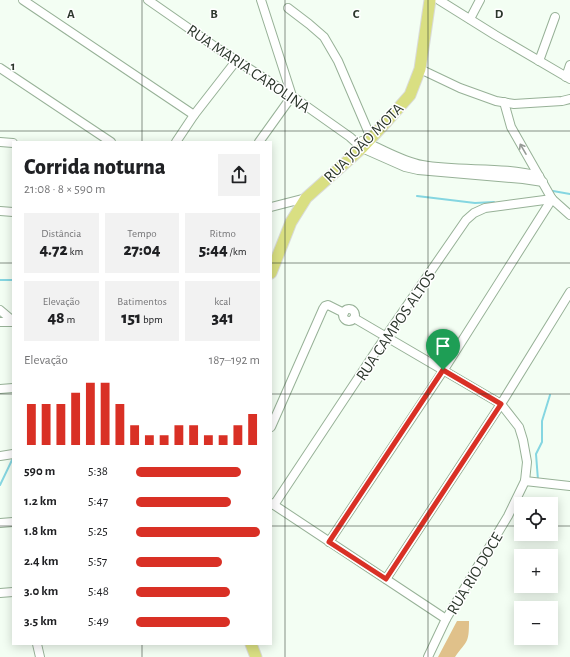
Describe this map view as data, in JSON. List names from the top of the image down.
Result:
{
  "streets": {
    "main road": ["RUA JOÃO MOTA"],
    "street": ["RUA MARIA CAROLINA", "RUA CAMPOS ALTOS", "RUA RIO DOCE"]
  },
  "crossings": [
    ["RUA MARIA CAROLINA", "RUA JOÃO MOTA"],
    ["RUA CAMPOS ALTOS", "RUA RIO DOCE"]
  ],
  "page": {
    "heading": ["Corrida noturna", "21:08 · 8 × 590 m"],
    "stats": [
      ["Distância", "4.72 km"],
      ["Tempo", "27:04"],
      ["Ritmo", "5:44 /km"],
      ["Elevação", "48 m"],
      ["Batimentos", "151 bpm"],
      ["kcal", "341"]
    ],
    "chart": ["Elevação", "187–192 m"],
    "list": [
      {
        "name": "590 m",
        "note": "5:38"
      },
      {
        "name": "1.2 km",
        "note": "5:47"
      },
      {
        "name": "1.8 km",
        "note": "5:25"
      },
      {
        "name": "2.4 km",
        "note": "5:57"
      },
      {
        "name": "3.0 km",
        "note": "5:48"
      },
      {
        "name": "3.5 km",
        "note": "5:49"
      }
    ],
    "map_buttons": ["+", "−"]
  },
  "grid": {
    "columns": [
      "A",
      "B",
      "C",
      "D"
    ],
    "rows": ["1"]
  }
}
